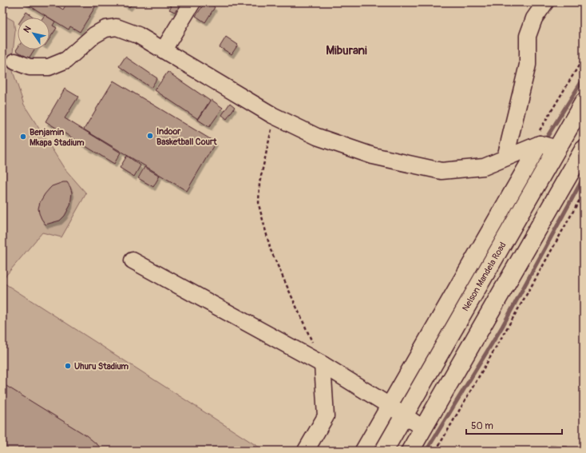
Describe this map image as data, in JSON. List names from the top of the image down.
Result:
{
  "streets": {
    "main road": ["Nelson Mandela Road"]
  },
  "districts": ["Miburani"],
  "places": ["Indoor Basketball Court", "Benjamin Mkapa Stadium", "Uhuru Stadium"],
  "scale_bar": "50 m",
  "north": "top left"
}
